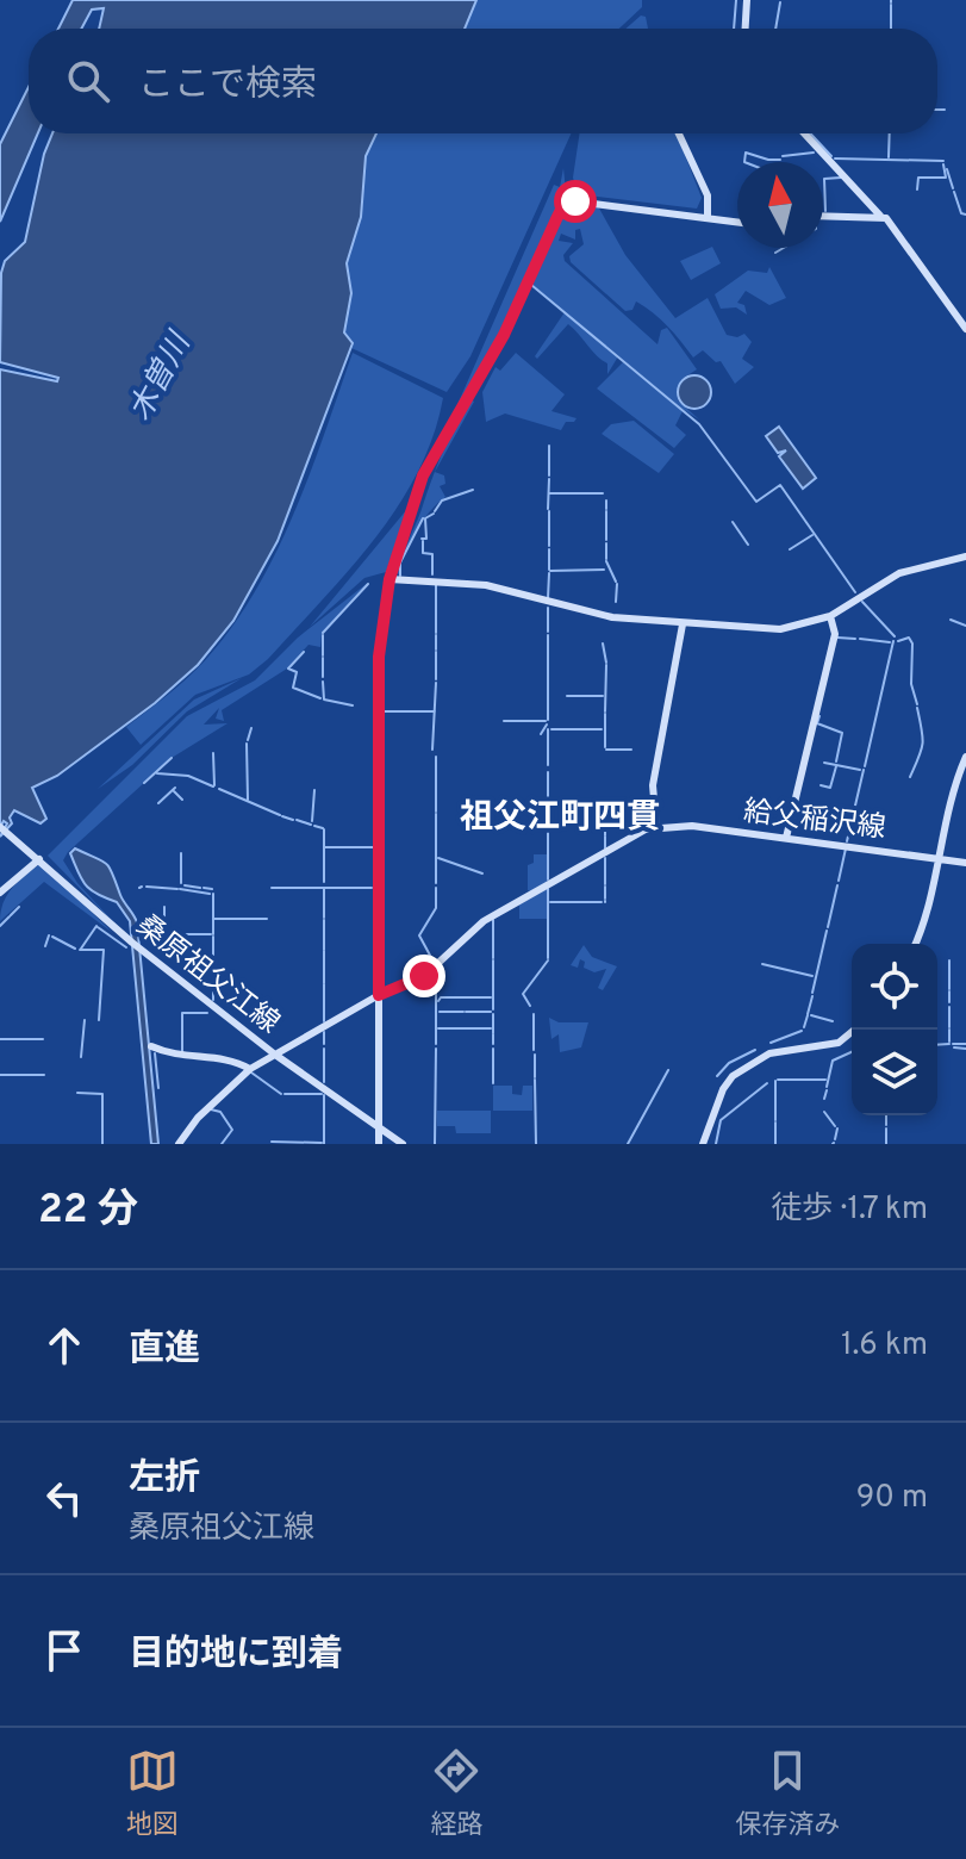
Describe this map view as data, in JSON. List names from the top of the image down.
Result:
{
  "streets": {
    "street": ["給父稲沢線", "桑原祖父江線"]
  },
  "crossings": [
    ["給父稲沢線", "桑原祖父江線"]
  ],
  "districts": ["祖父江町四貫"],
  "water": ["木曽川"],
  "north": "top",
  "page": {
    "search": "ここで検索",
    "heading": ["22 分", "徒歩 · 1.7 km"],
    "list": [
      ["直進", "1.6 km"],
      ["左折", "桑原祖父江線", "90 m"],
      "目的地に到着"
    ],
    "nav": ["地図", "経路", "保存済み"]
  }
}
